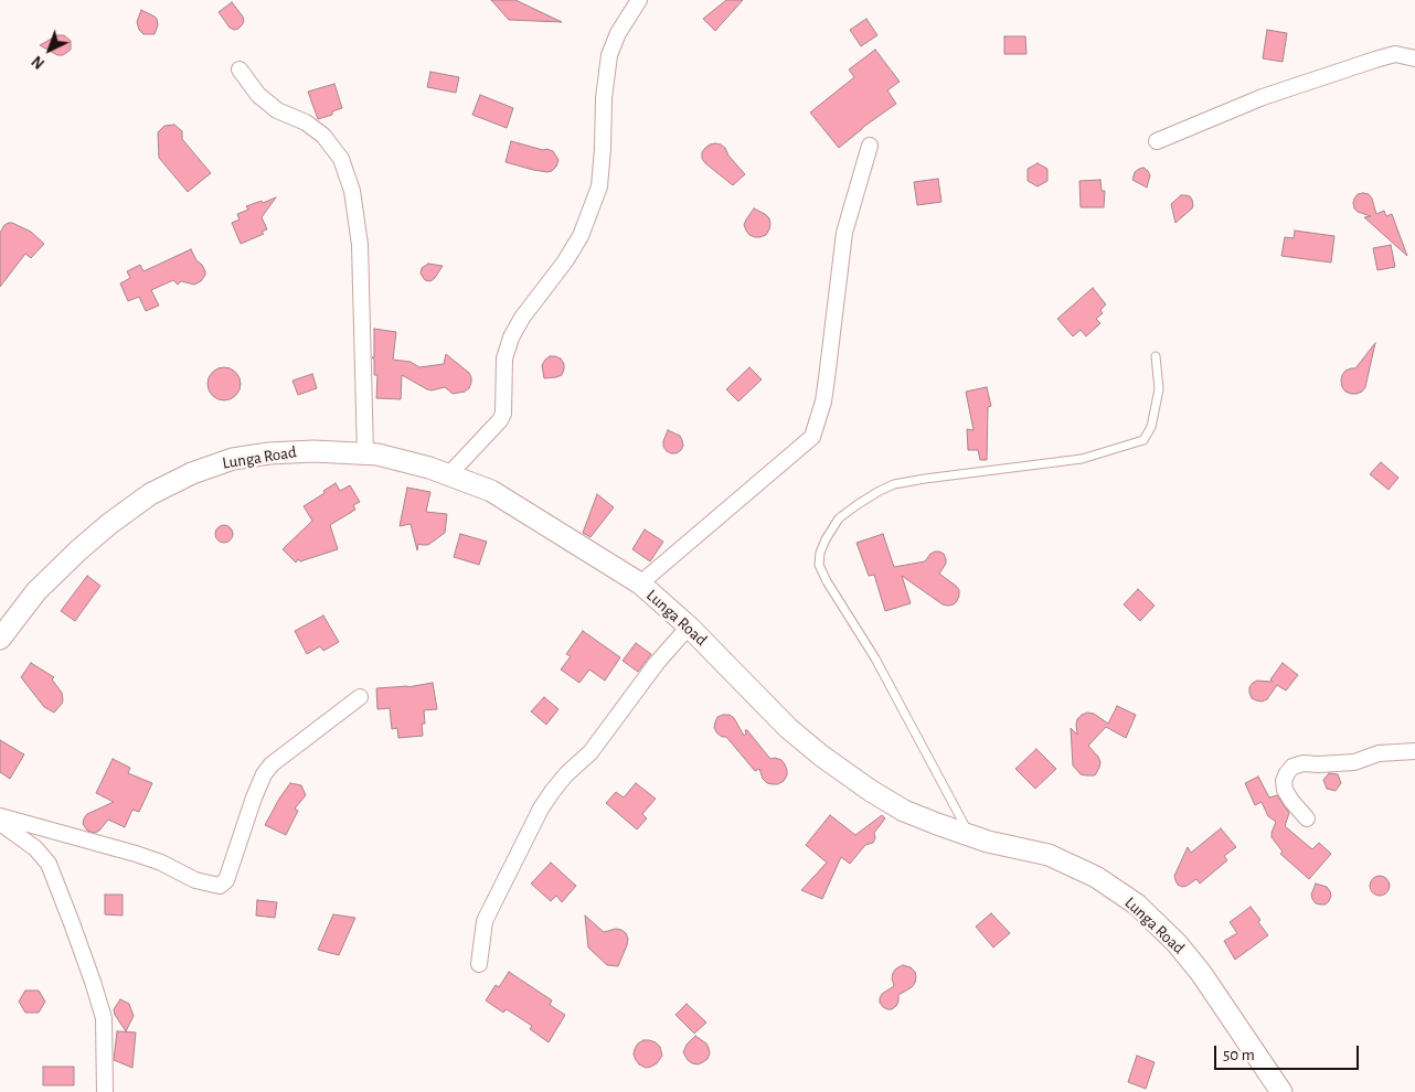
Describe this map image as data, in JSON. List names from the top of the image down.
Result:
{
  "streets": {
    "street": ["Lunga Road"]
  },
  "scale_bar": "50 m",
  "north": "bottom left"
}
